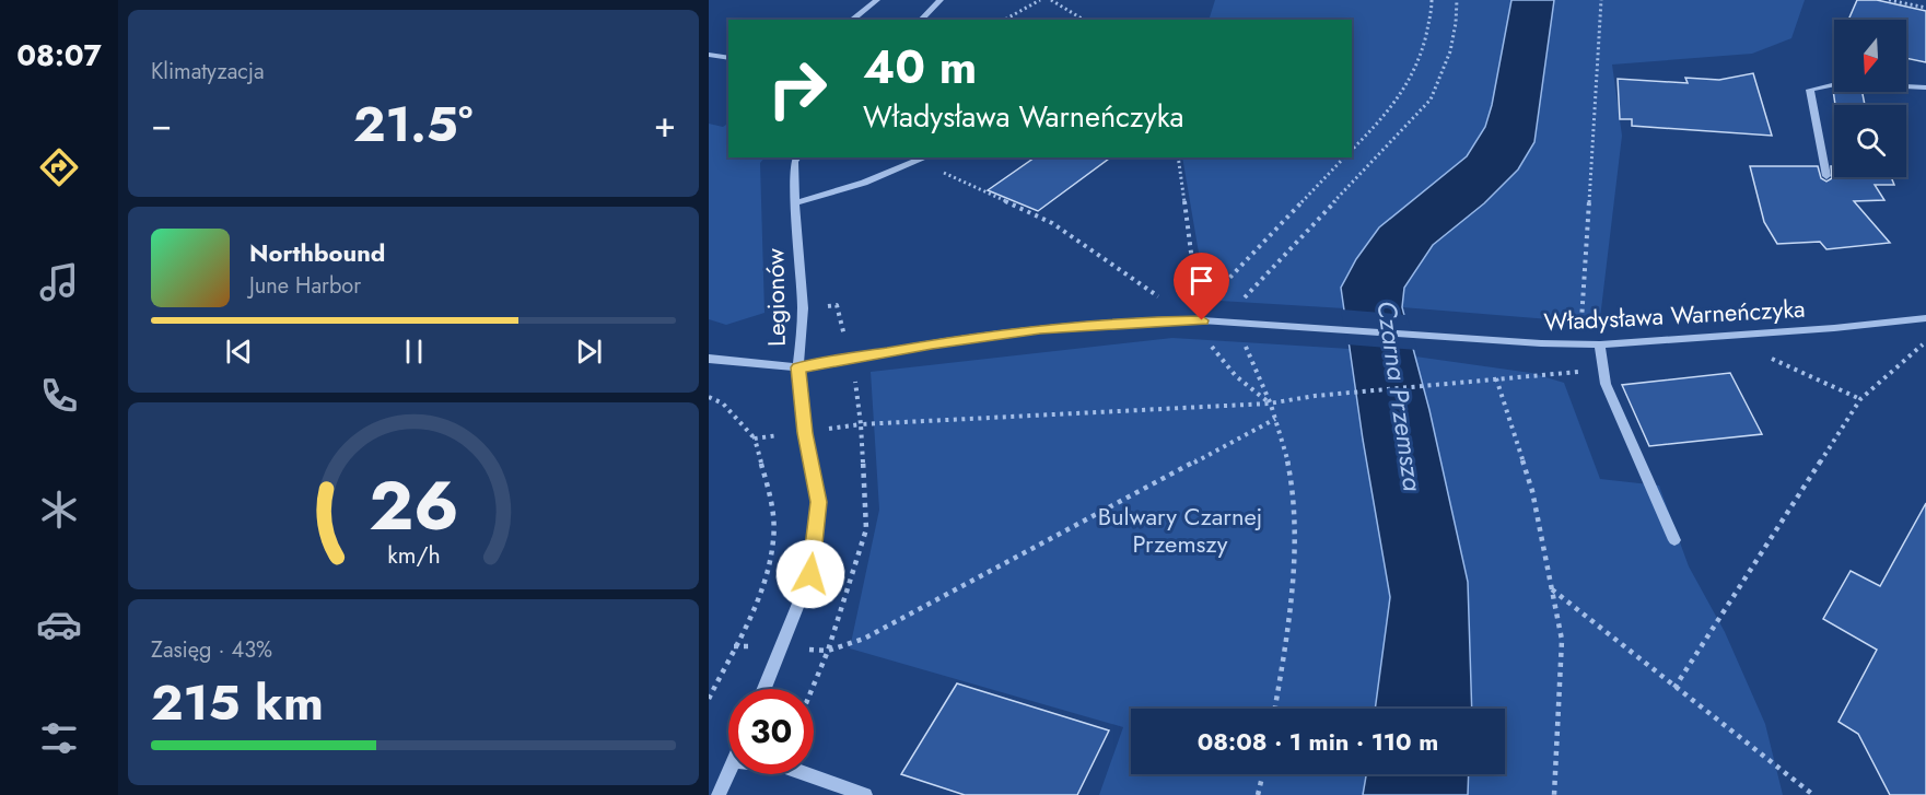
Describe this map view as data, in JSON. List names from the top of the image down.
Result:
{
  "streets": {
    "street": ["Legionów", "Władysława Warneńczyka"]
  },
  "crossings": [
    ["Legionów", "Władysława Warneńczyka"]
  ],
  "water": ["Czarna Przemsza"],
  "parks": ["Bulwary Czarnej Przemszy"],
  "north": "bottom",
  "page": {
    "tabs": "08:07",
    "tile": [
      "Klimatyzacja",
      ["Zasięg · 43%", "215 km"]
    ],
    "turn": ["40 m", "Władysława Warneńczyka"],
    "heat": ["−", "21.5°", "+"],
    "song": ["Northbound", "June Harbor"],
    "limit": "30",
    "trip": "08:08 · 1 min · 110 m",
    "gauge": ["26", "km/h"]
  }
}
